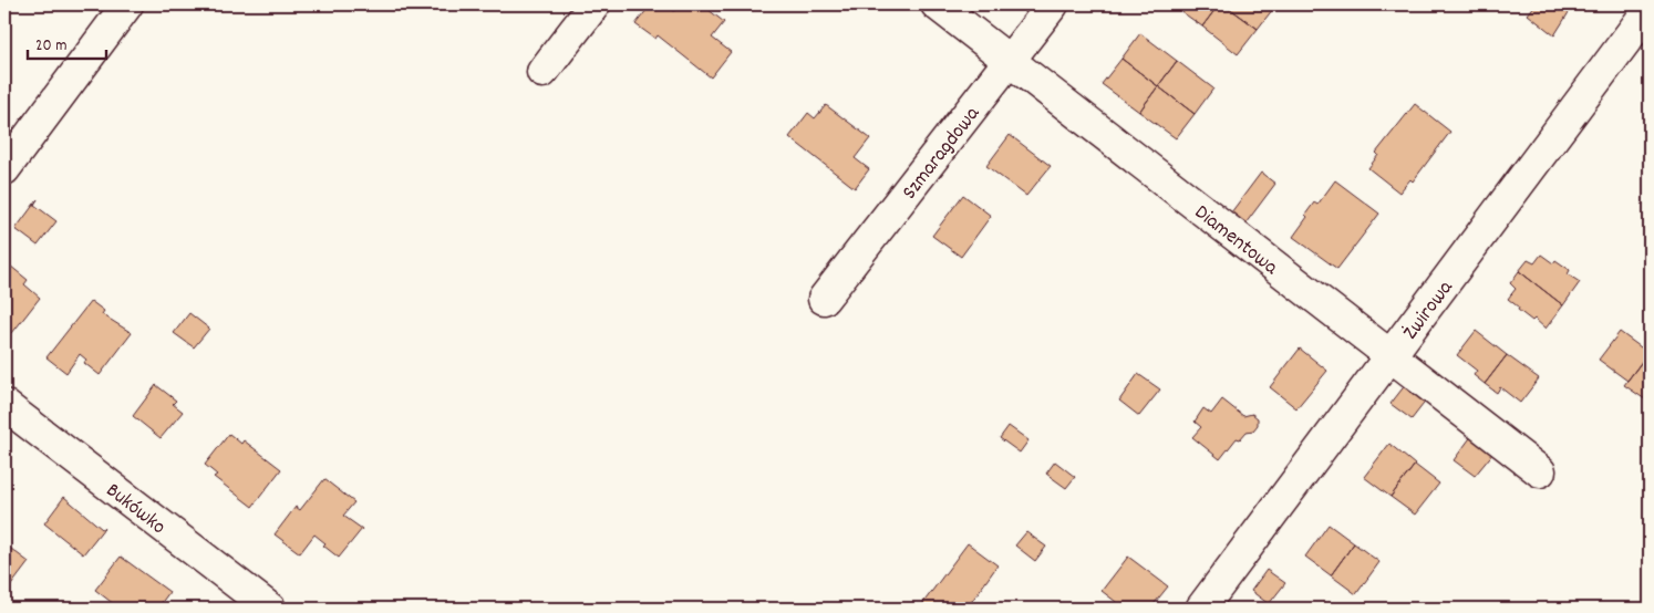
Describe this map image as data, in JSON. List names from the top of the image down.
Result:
{
  "streets": {
    "street": [
      "Szmaragdowa",
      "Diamentowa",
      "Żwirowa",
      "Bukówko"
    ]
  },
  "crossings": [
    ["Szmaragdowa", "Diamentowa"],
    ["Diamentowa", "Żwirowa"]
  ],
  "scale_bar": "20 m"
}
